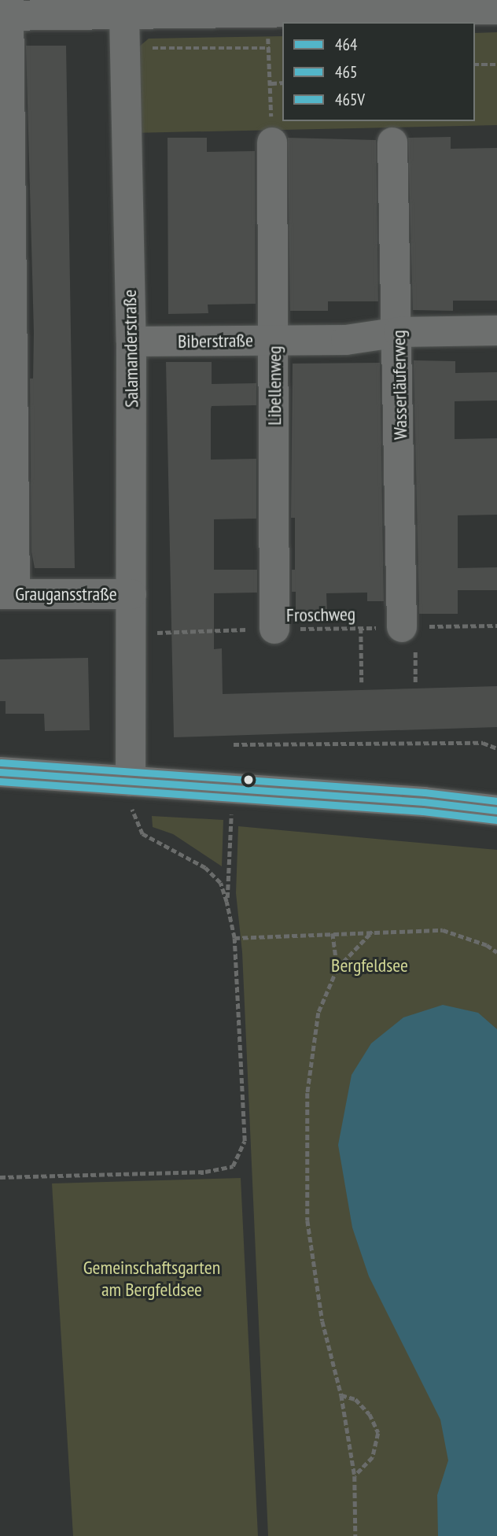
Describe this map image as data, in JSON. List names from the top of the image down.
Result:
{
  "streets": {
    "street": [
      "Biberstraße",
      "Salamanderstraße",
      "Wasserläuferweg",
      "Libellenweg",
      "Graugansstraße"
    ],
    "path": ["Froschweg"]
  },
  "crossings": [
    ["Biberstraße", "Salamanderstraße"],
    ["Biberstraße", "Wasserläuferweg"],
    ["Biberstraße", "Libellenweg"],
    ["Salamanderstraße", "Graugansstraße"],
    ["Wasserläuferweg", "Froschweg"],
    ["Libellenweg", "Froschweg"]
  ],
  "parks": ["Bergfeldsee", "Gemeinschaftsgarten am Bergfeldsee"],
  "lines": ["transit line 465V", "transit line 464", "transit line 465"],
  "legend": ["464", "465", "465V"]
}
